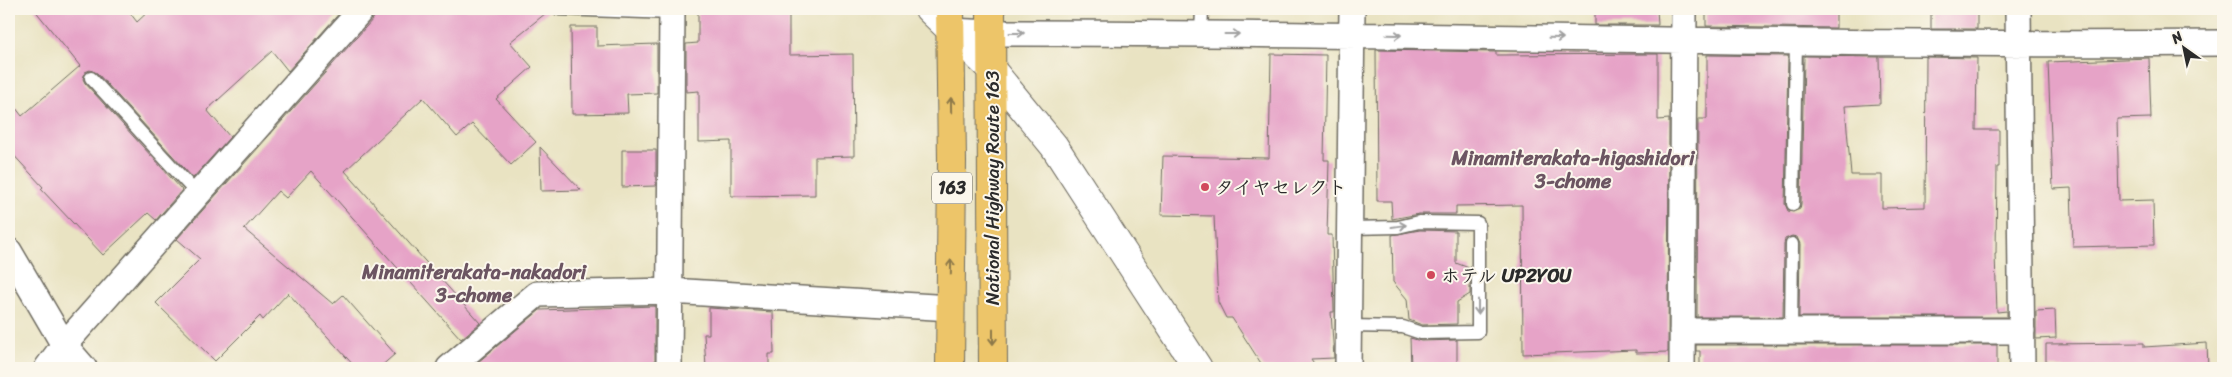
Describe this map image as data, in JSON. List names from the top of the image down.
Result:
{
  "streets": {
    "highway": ["163", "National Highway Route 163"]
  },
  "districts": ["Minamiterakata-higashidori 3-chome", "Minamiterakata-nakadori 3-chome"],
  "places": ["タイヤセレクト", "ホテル UP2YOU"],
  "north": "top left"
}
